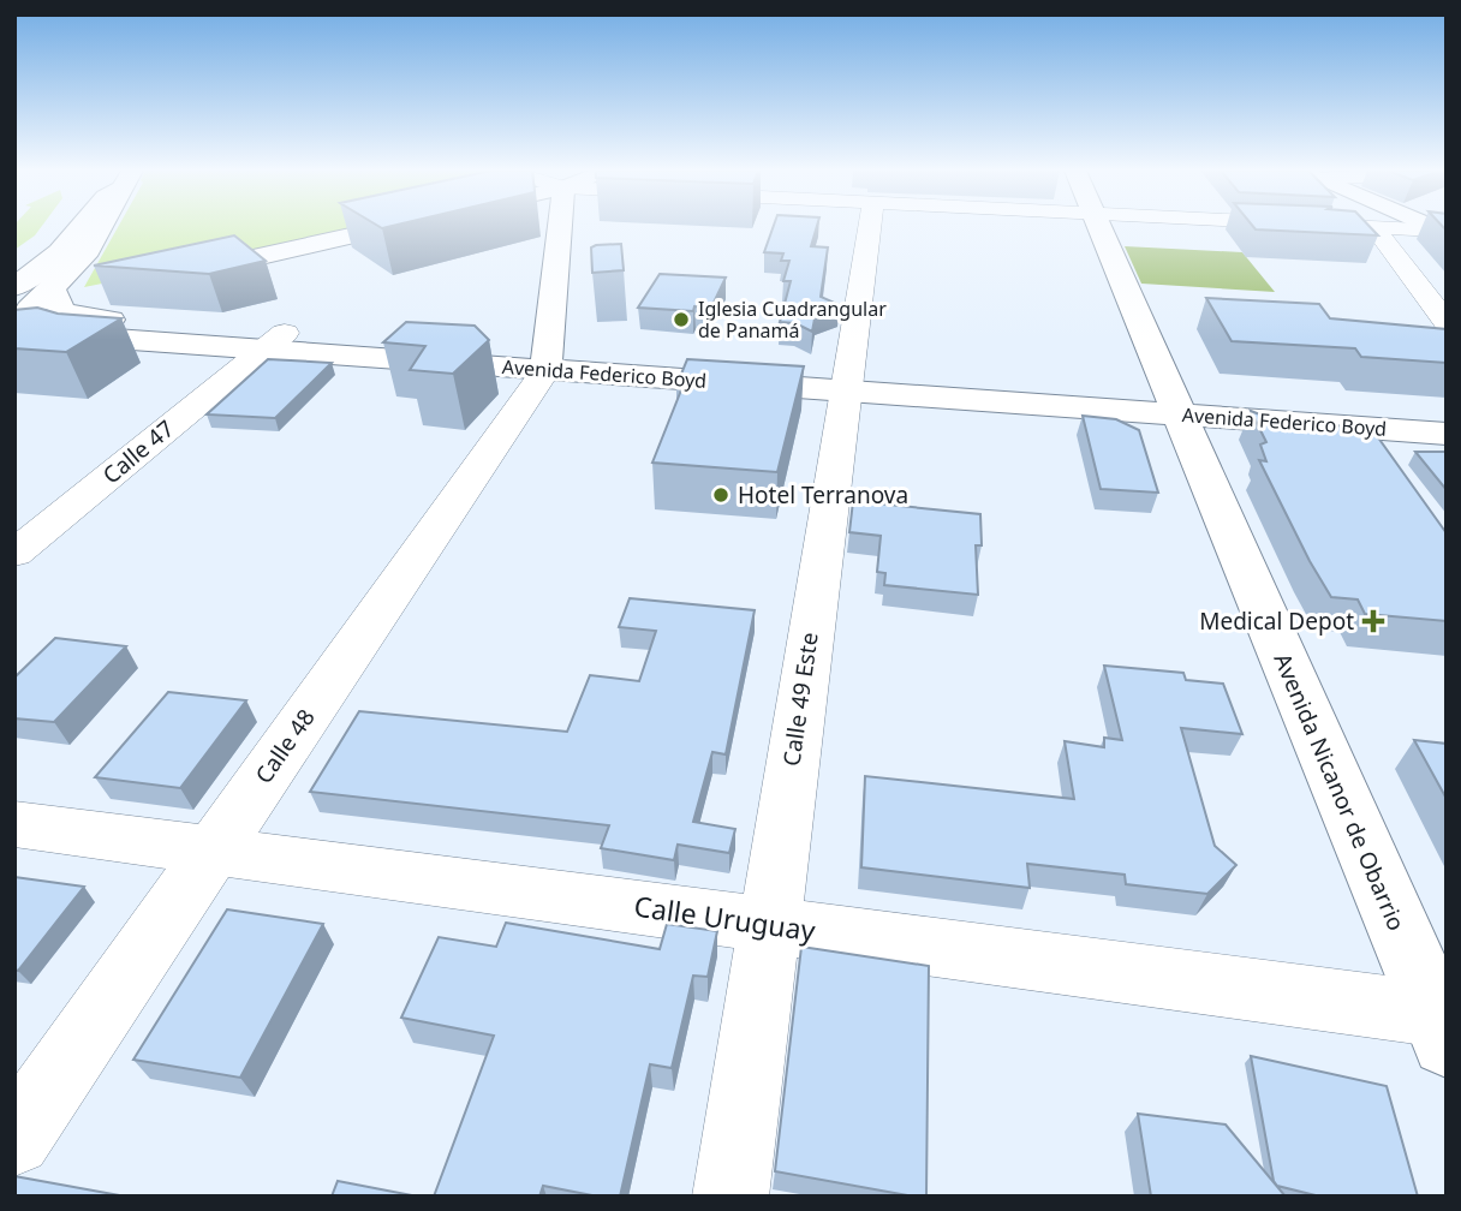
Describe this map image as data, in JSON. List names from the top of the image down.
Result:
{
  "streets": {
    "main road": ["Avenida Federico Boyd", "Avenida Nicanor de Obarrio"],
    "street": [
      "Calle 47",
      "Calle 49 Este",
      "Calle 48",
      "Calle Uruguay"
    ]
  },
  "crossings": [
    ["Avenida Federico Boyd", "Calle 47"],
    ["Avenida Federico Boyd", "Calle 49 Este"],
    ["Avenida Federico Boyd", "Calle 48"],
    ["Avenida Federico Boyd", "Avenida Nicanor de Obarrio"],
    ["Calle 49 Este", "Calle Uruguay"],
    ["Calle 48", "Calle Uruguay"],
    ["Avenida Nicanor de Obarrio", "Calle Uruguay"]
  ],
  "places": {
    "other": ["Iglesia Cuadrangular de Panamá", "Hotel Terranova"],
    "health": ["Medical Depot"]
  }
}
